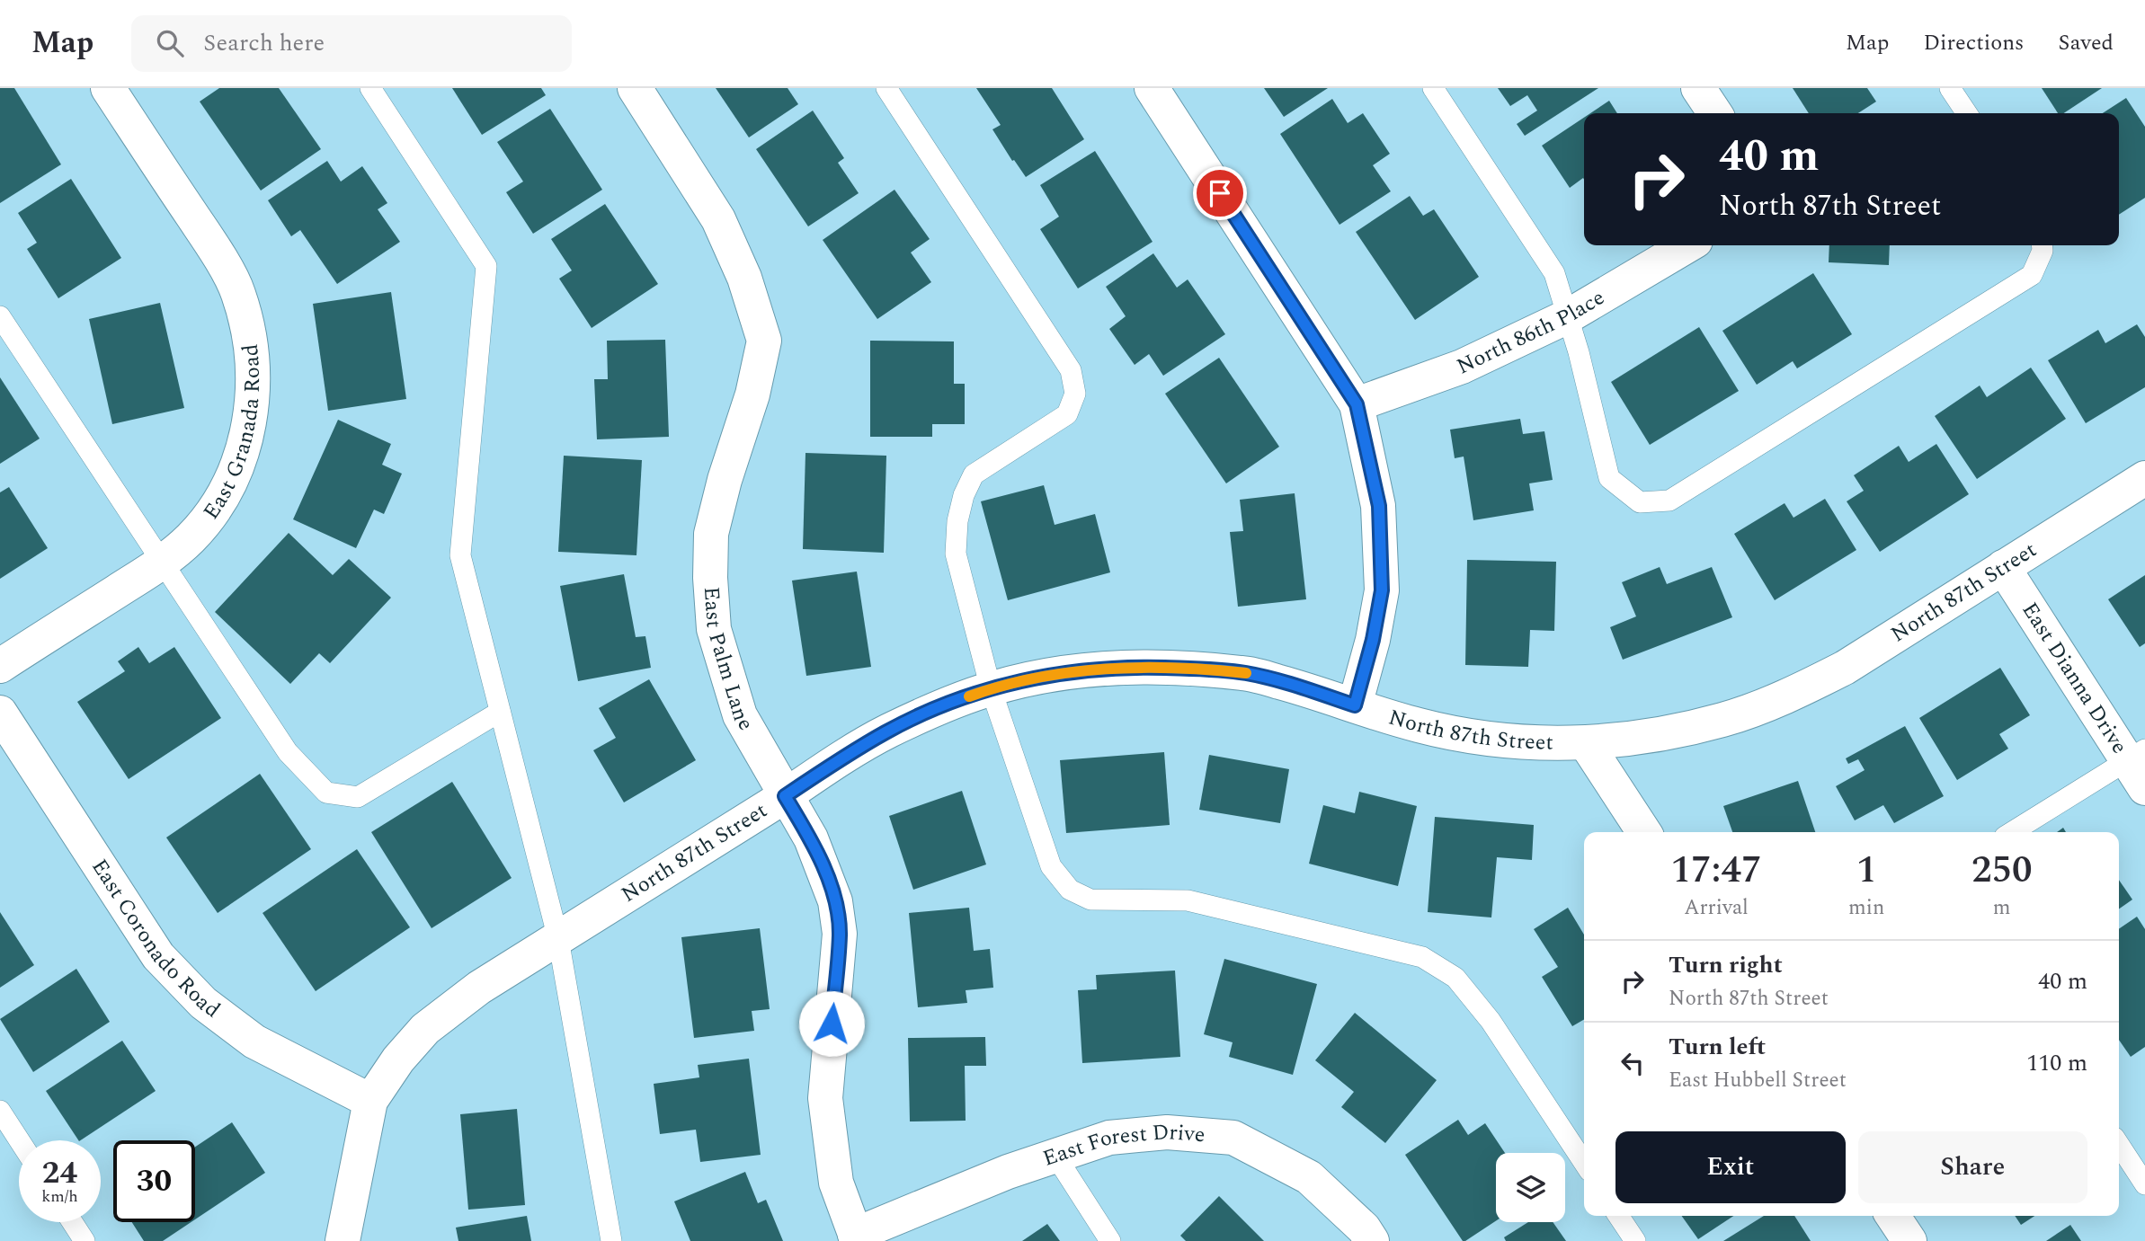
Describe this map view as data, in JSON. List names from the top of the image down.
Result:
{
  "streets": {
    "street": [
      "North 86th Place",
      "East Granada Road",
      "North 87th Street",
      "East Palm Lane",
      "East Dianna Drive",
      "East Coronado Road",
      "East Forest Drive"
    ]
  },
  "crossings": [
    ["North 87th Street", "East Palm Lane"],
    ["North 87th Street", "East Dianna Drive"],
    ["North 87th Street", "East Coronado Road"],
    ["East Palm Lane", "East Forest Drive"]
  ],
  "page": {
    "header": "Map",
    "search": "Search here",
    "nav": ["Map", "Directions", "Saved"],
    "turn": ["40 m", "North 87th Street"],
    "eta": [
      "17:47",
      "Arrival",
      "1",
      "min",
      "250",
      "m"
    ],
    "list": [
      {
        "name": "Turn right",
        "note": "North 87th Street",
        "value": "40 m"
      },
      {
        "name": "Turn left",
        "note": "East Hubbell Street",
        "value": "110 m"
      }
    ],
    "buttons": ["Exit", "Share"],
    "speed": "24 km/h",
    "limit": "30"
  }
}
